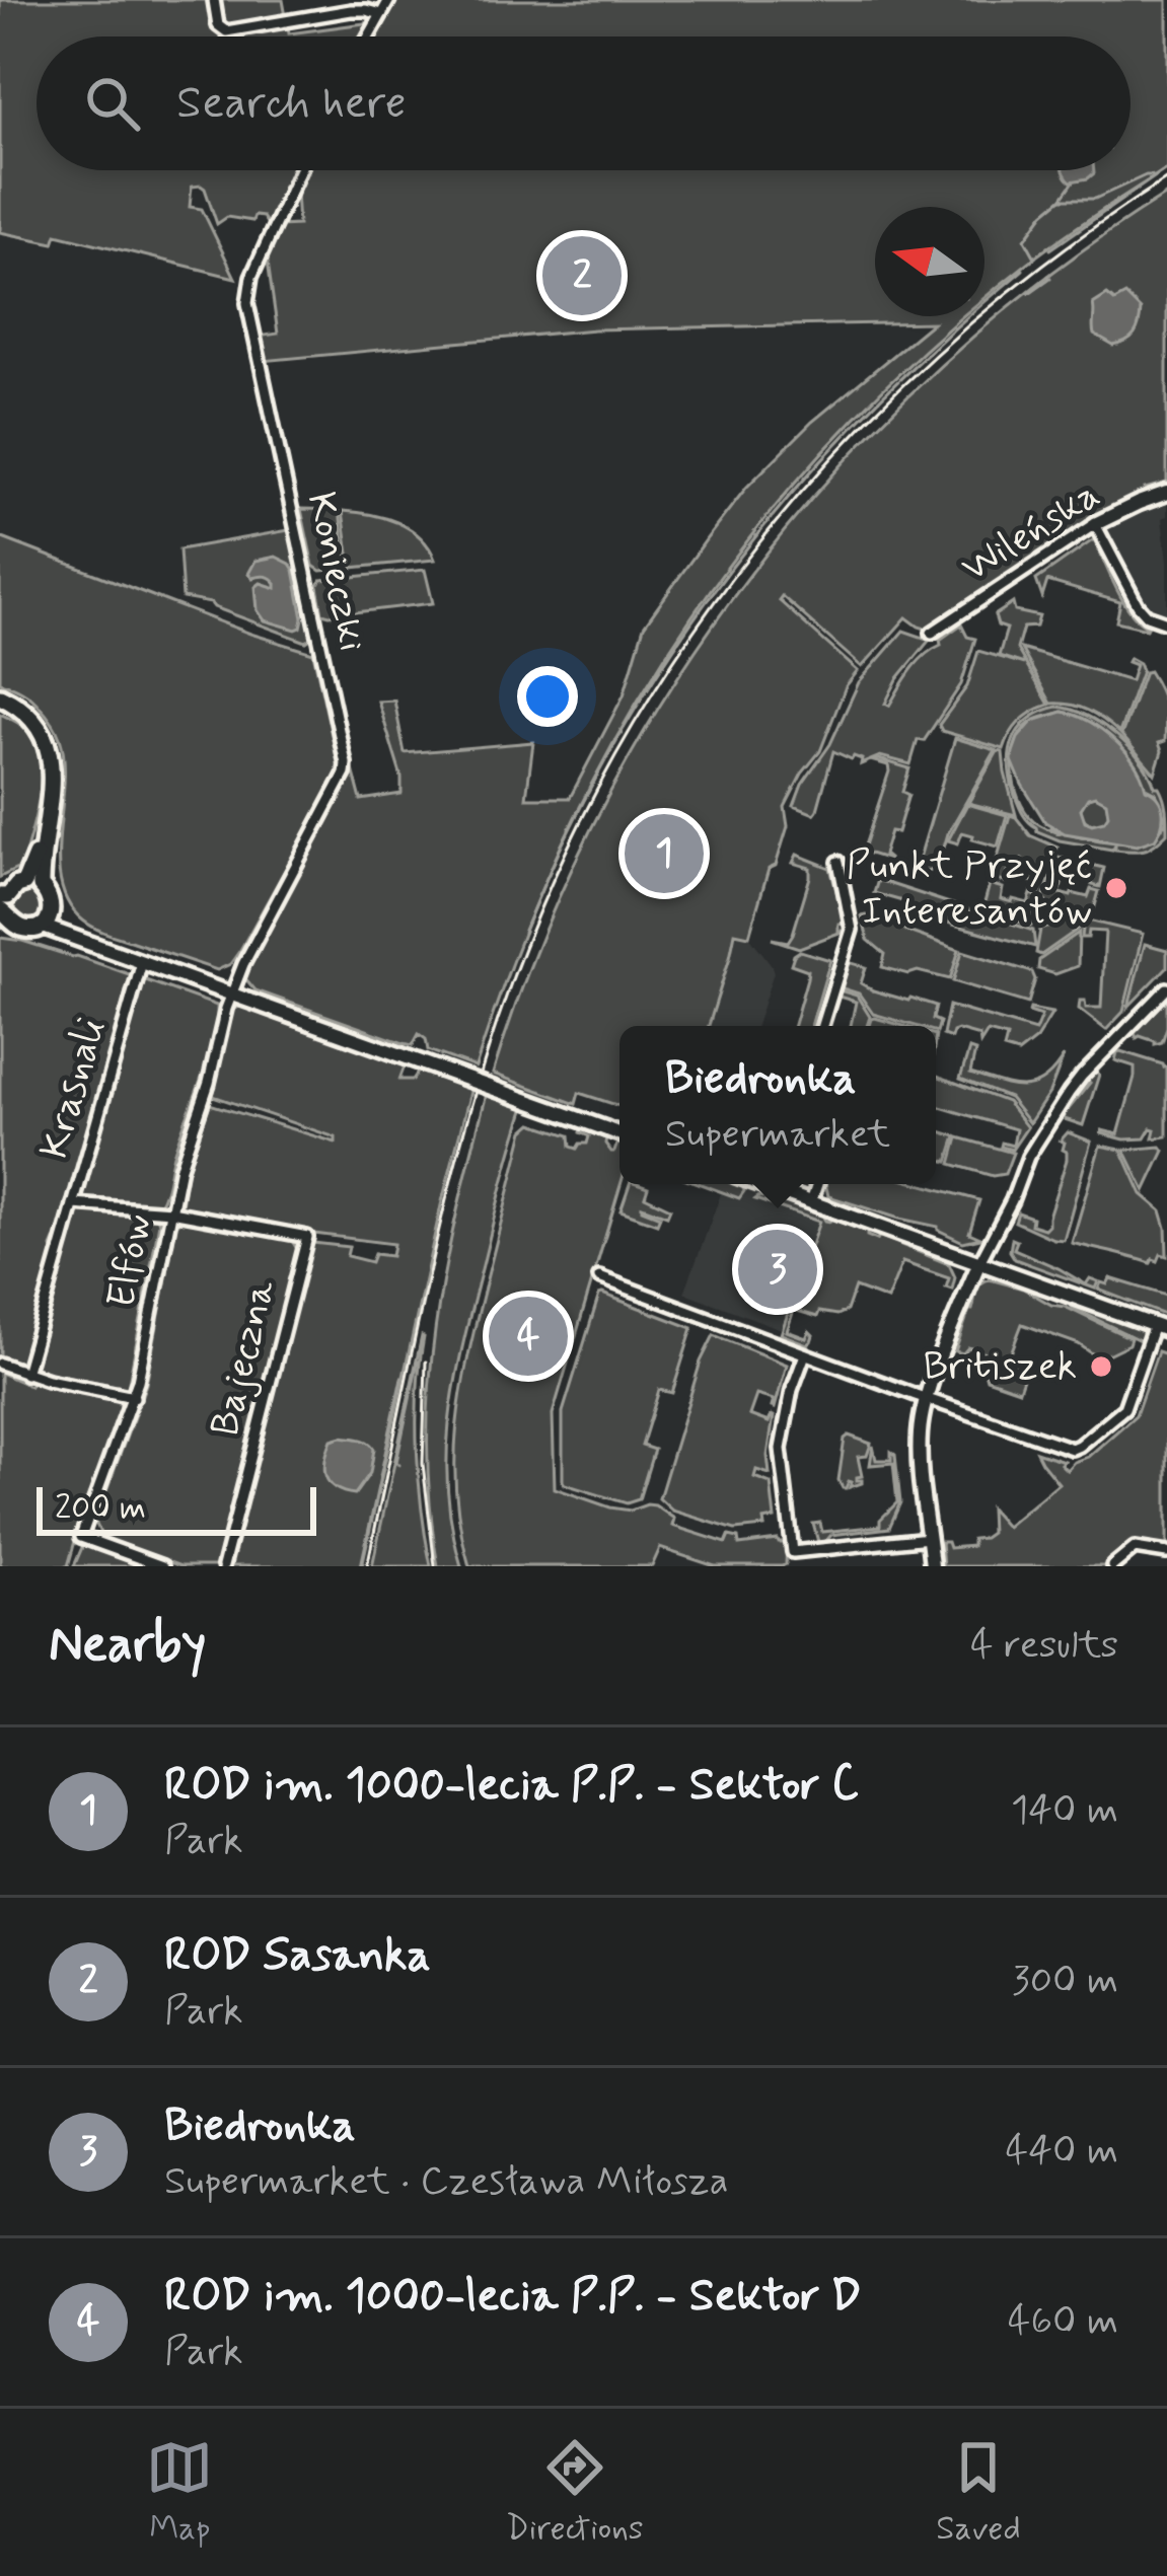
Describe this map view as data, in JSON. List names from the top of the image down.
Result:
{
  "streets": {
    "street": [
      "Wileńska",
      "Konieczki",
      "Krasnali",
      "Elfów",
      "Bajeczna"
    ]
  },
  "crossings": [
    ["Konieczki", "Elfów"],
    ["Elfów", "Bajeczna"]
  ],
  "places": ["Punkt Przyjęć Interesantów", "Britiszek"],
  "scale_bar": "200 m",
  "north": "left",
  "page": {
    "search": "Search here",
    "pins": [
      "2",
      "1",
      "3",
      "4"
    ],
    "popup": ["Biedronka", "Supermarket"],
    "scale": "200 m",
    "heading": ["Nearby", "4 results"],
    "list": [
      {
        "mark": "1",
        "name": "ROD im. 1000-lecia P.P. - Sektor C",
        "note": "Park",
        "value": "140 m"
      },
      {
        "mark": "2",
        "name": "ROD Sasanka",
        "note": "Park",
        "value": "300 m"
      },
      {
        "mark": "3",
        "name": "Biedronka",
        "note": "Supermarket · Czesława Miłosza",
        "value": "440 m"
      },
      {
        "mark": "4",
        "name": "ROD im. 1000-lecia P.P. - Sektor D",
        "note": "Park",
        "value": "460 m"
      }
    ],
    "nav": ["Map", "Directions", "Saved"]
  }
}
